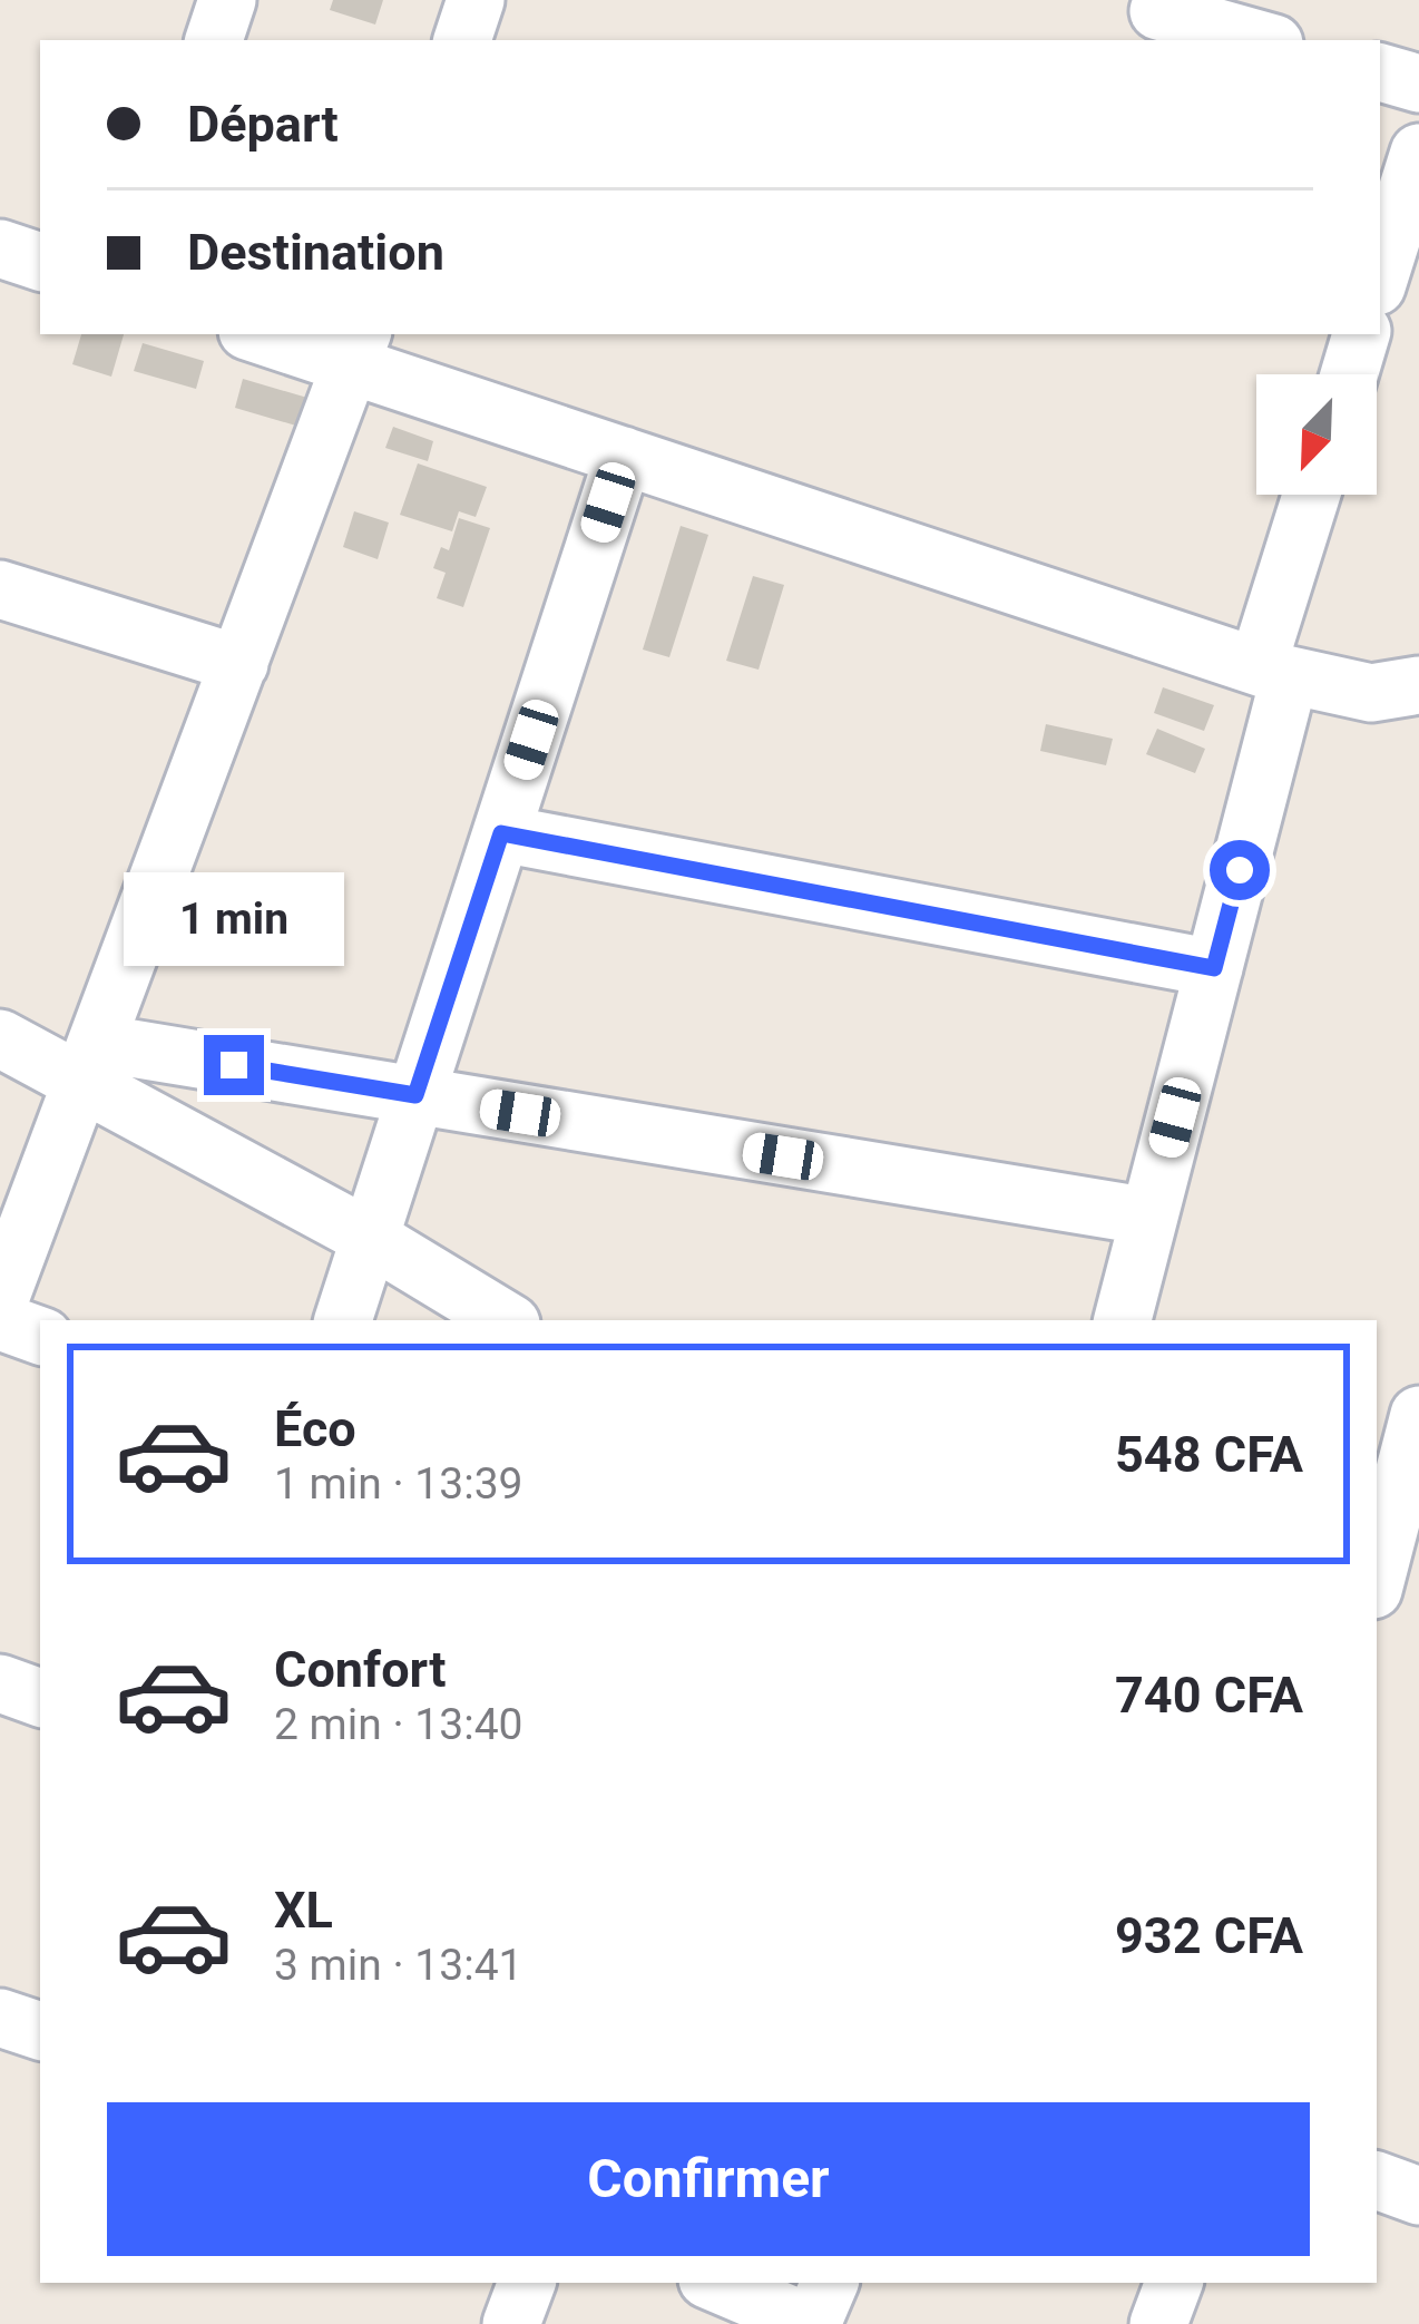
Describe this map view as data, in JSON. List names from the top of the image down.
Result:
{
  "north": "bottom left",
  "page": {
    "banner": ["Départ", "Destination"],
    "bubble": "1 min",
    "list": [
      {
        "name": "Éco",
        "note": "1 min · 13:39",
        "value": "548 CFA"
      },
      {
        "name": "Confort",
        "note": "2 min · 13:40",
        "value": "740 CFA"
      },
      {
        "name": "XL",
        "note": "3 min · 13:41",
        "value": "932 CFA"
      }
    ],
    "buttons": "Confirmer"
  }
}
